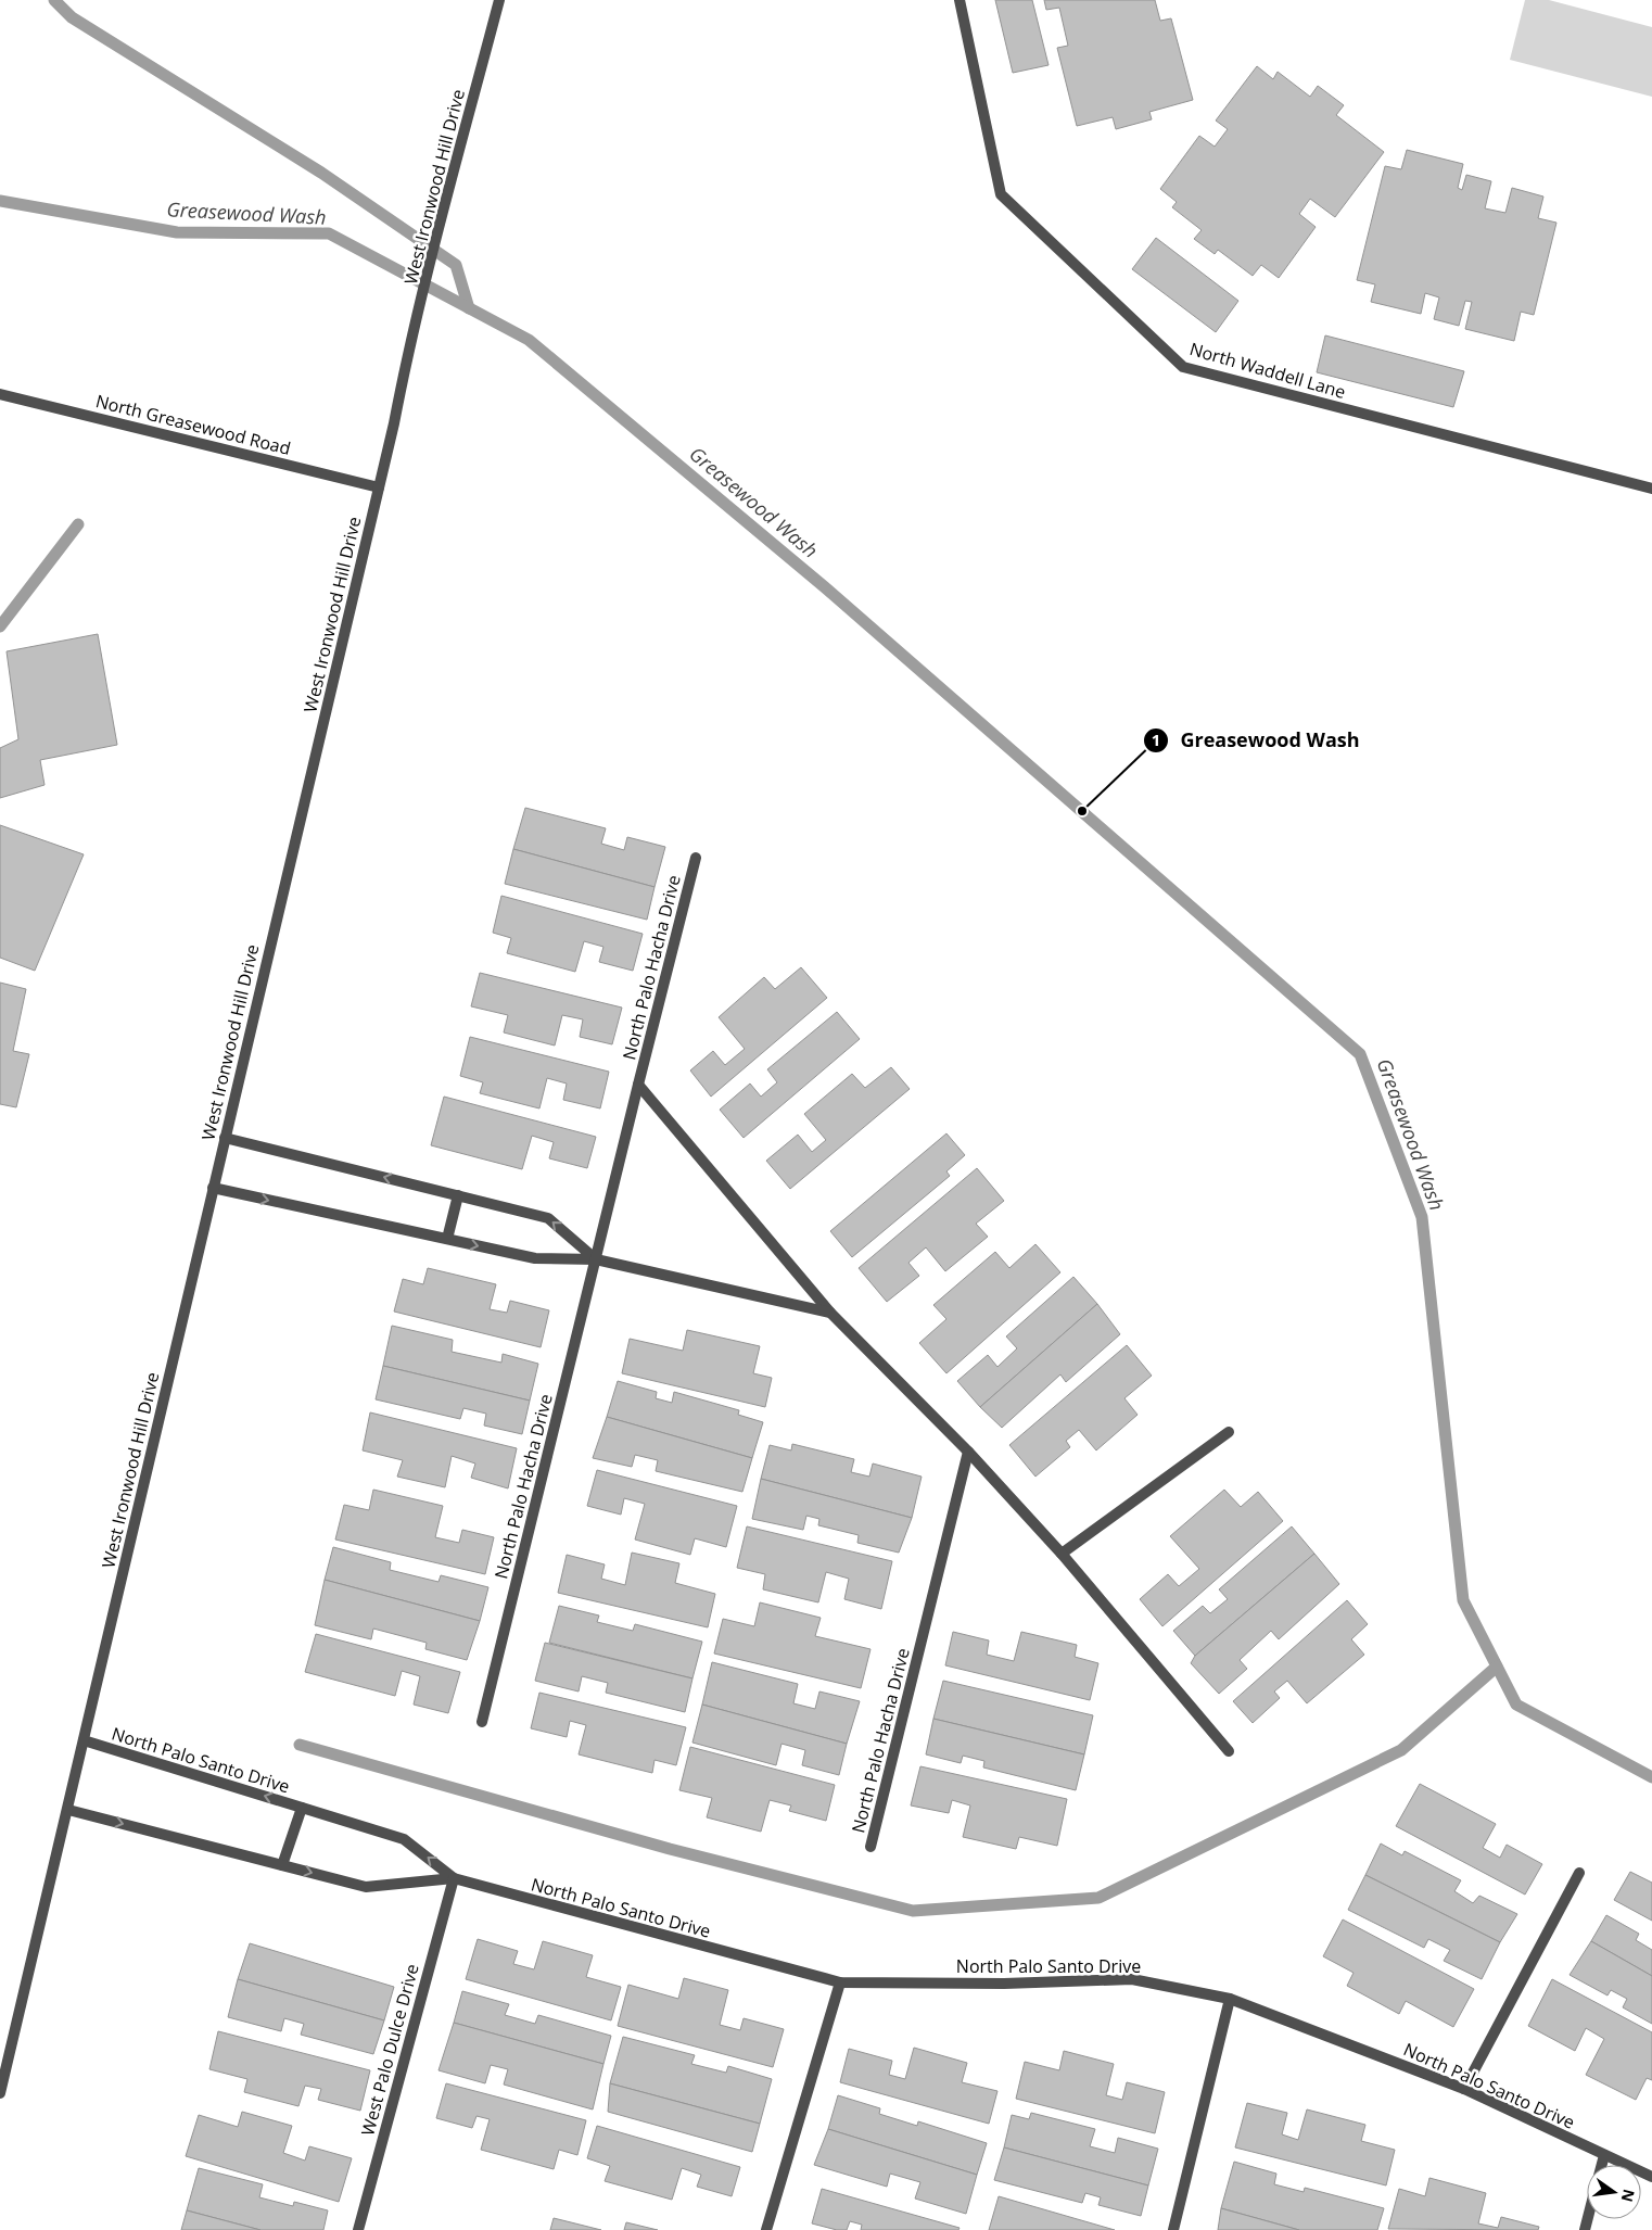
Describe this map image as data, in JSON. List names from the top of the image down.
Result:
{
  "streets": {
    "street": [
      "West Ironwood Hill Drive",
      "North Waddell Lane",
      "North Greasewood Road",
      "North Palo Hacha Drive",
      "North Palo Santo Drive",
      "West Palo Dulce Drive"
    ]
  },
  "crossings": [
    ["West Ironwood Hill Drive", "North Greasewood Road"],
    ["West Ironwood Hill Drive", "North Palo Santo Drive"],
    ["North Palo Santo Drive", "West Palo Dulce Drive"]
  ],
  "water": ["Greasewood Wash"],
  "places": ["Greasewood Wash"],
  "north": "right"
}
